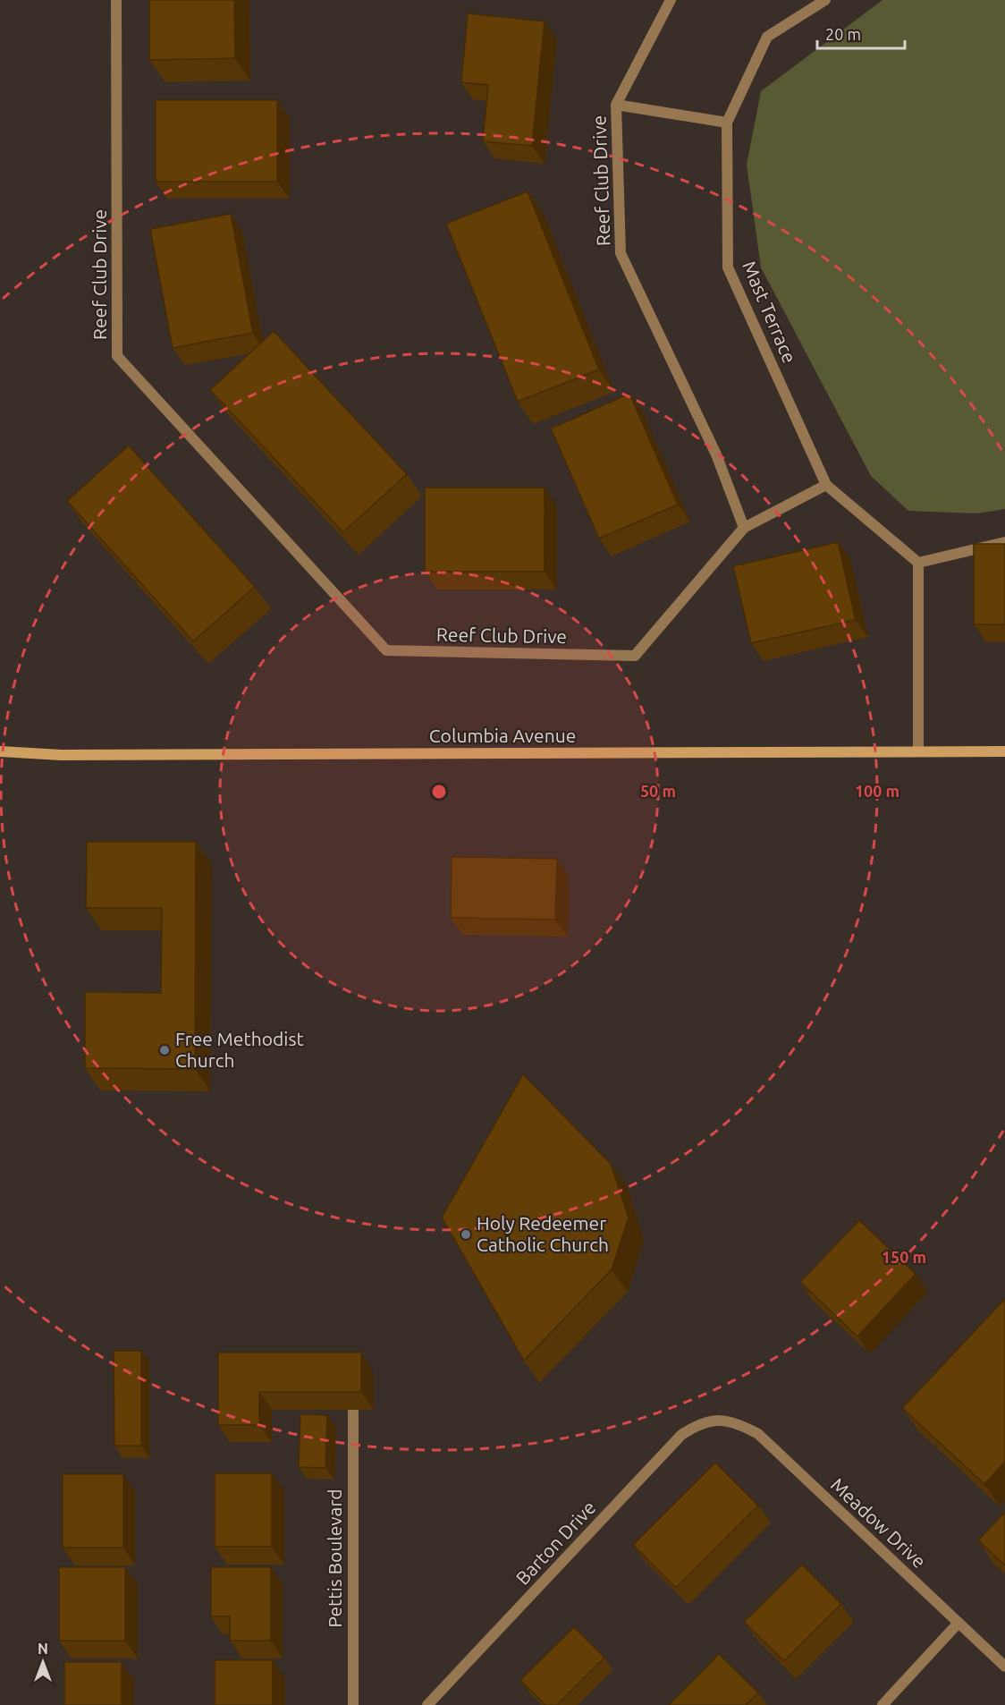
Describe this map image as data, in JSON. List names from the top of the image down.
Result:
{
  "streets": {
    "street": [
      "Reef Club Drive",
      "Mast Terrace",
      "Columbia Avenue",
      "Meadow Drive",
      "Barton Drive",
      "Pettis Boulevard"
    ]
  },
  "crossings": [
    ["Meadow Drive", "Barton Drive"]
  ],
  "places": ["Free Methodist Church", "Holy Redeemer Catholic Church"],
  "scale_bar": "20 m",
  "north": "top",
  "rings": ["50 m", "100 m", "150 m"]
}
